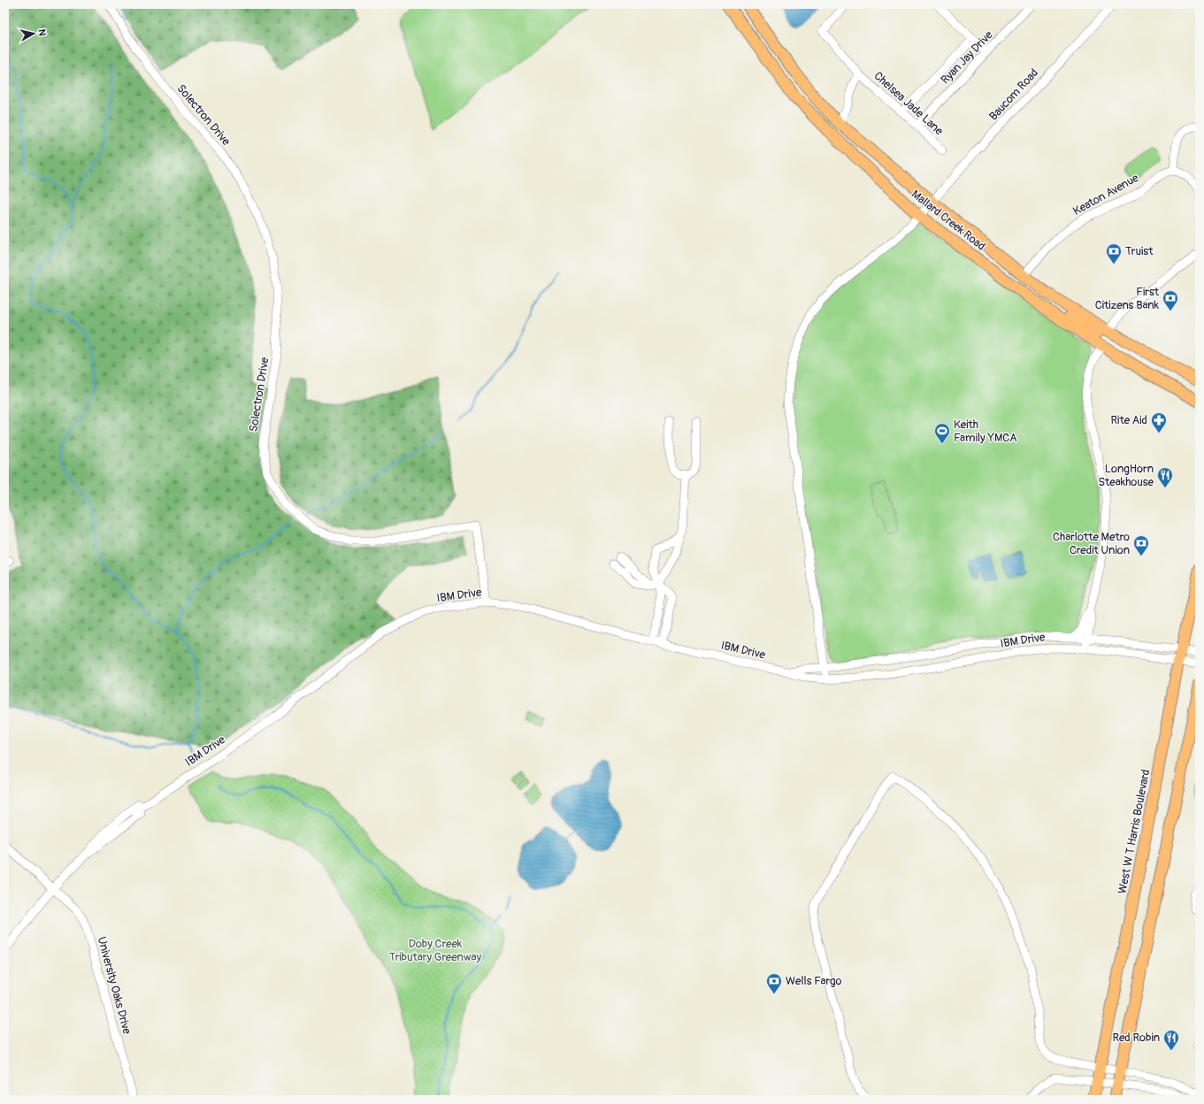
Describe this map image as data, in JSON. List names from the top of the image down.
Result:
{
  "streets": {
    "main road": ["Mallard Creek Road", "West W T Harris Boulevard"],
    "street": [
      "Ryan Jay Drive",
      "Baucom Road",
      "Chelsea Jade Lane",
      "Solectron Drive",
      "Keaton Avenue",
      "IBM Drive",
      "University Oaks Drive"
    ]
  },
  "crossings": [
    ["Ryan Jay Drive", "Chelsea Jade Lane"],
    ["Baucom Road", "Mallard Creek Road"],
    ["Baucom Road", "IBM Drive"],
    ["Solectron Drive", "IBM Drive"],
    ["Keaton Avenue", "Mallard Creek Road"],
    ["IBM Drive", "West W T Harris Boulevard"],
    ["IBM Drive", "University Oaks Drive"]
  ],
  "parks": ["Doby Creek Tributary Greenway"],
  "places": {
    "bank": [
      "Truist",
      "First Citizens Bank",
      "Charlotte Metro Credit Union",
      "Wells Fargo"
    ],
    "pharmacy": ["Rite Aid"],
    "sports": ["Keith Family YMCA"],
    "restaurant": ["LongHorn Steakhouse", "Red Robin"]
  },
  "north": "right"
}
